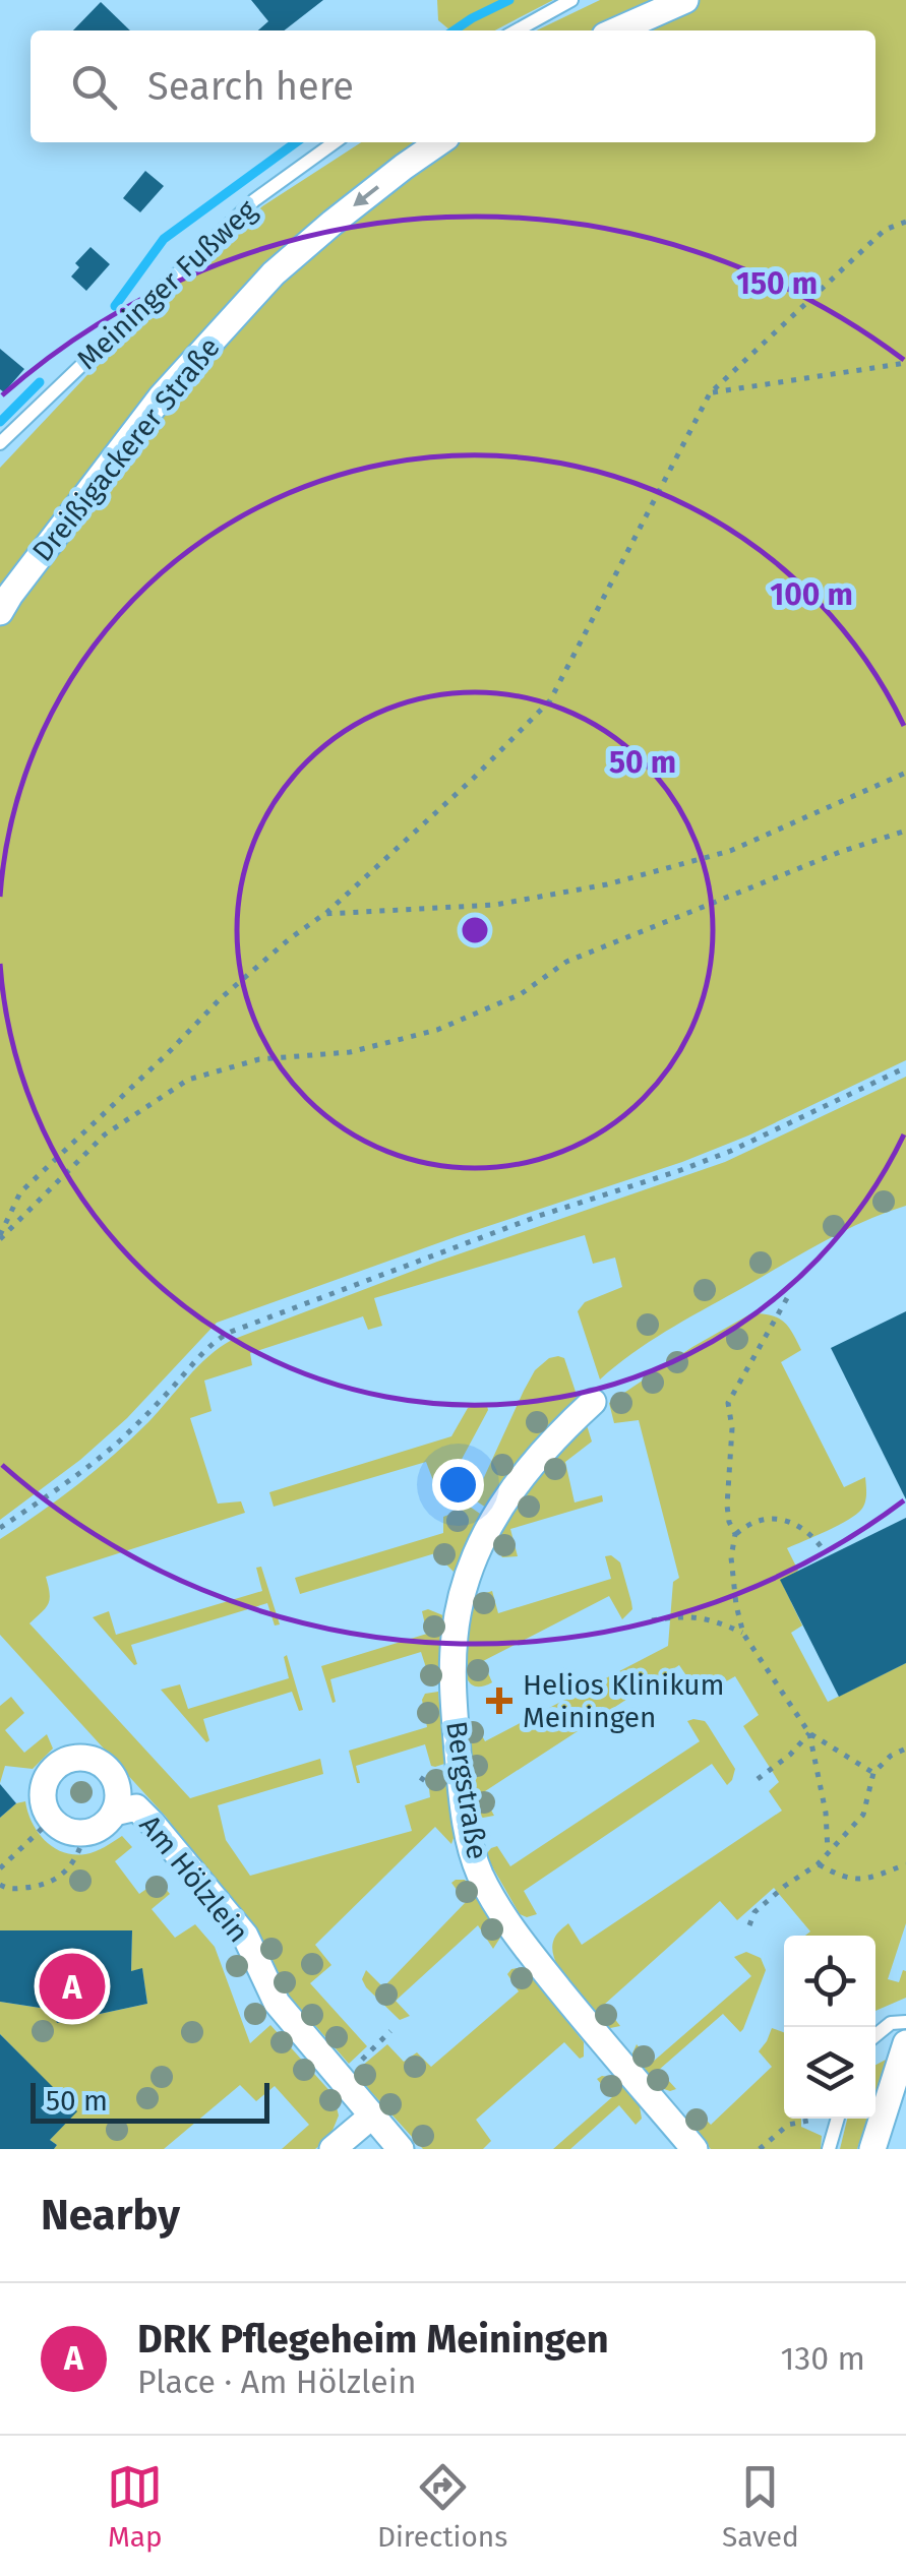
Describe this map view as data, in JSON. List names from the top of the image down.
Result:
{
  "streets": {
    "street": ["Dreißigackerer Straße", "Bergstraße", "Am Hölzlein"],
    "lane": ["Meininger Fußweg"]
  },
  "one_way": ["Dreißigackerer Straße"],
  "places": {
    "health": ["Helios Klinikum Meiningen"]
  },
  "scale_bar": "50 m",
  "page": {
    "search": "Search here",
    "pins": "A",
    "scale": "50 m",
    "heading": "Nearby",
    "list": [
      {
        "mark": "A",
        "name": "DRK Pflegeheim Meiningen",
        "note": "Place · Am Hölzlein",
        "value": "130 m"
      }
    ],
    "nav": ["Map", "Directions", "Saved"]
  },
  "rings": ["150 m", "100 m", "50 m"]
}
